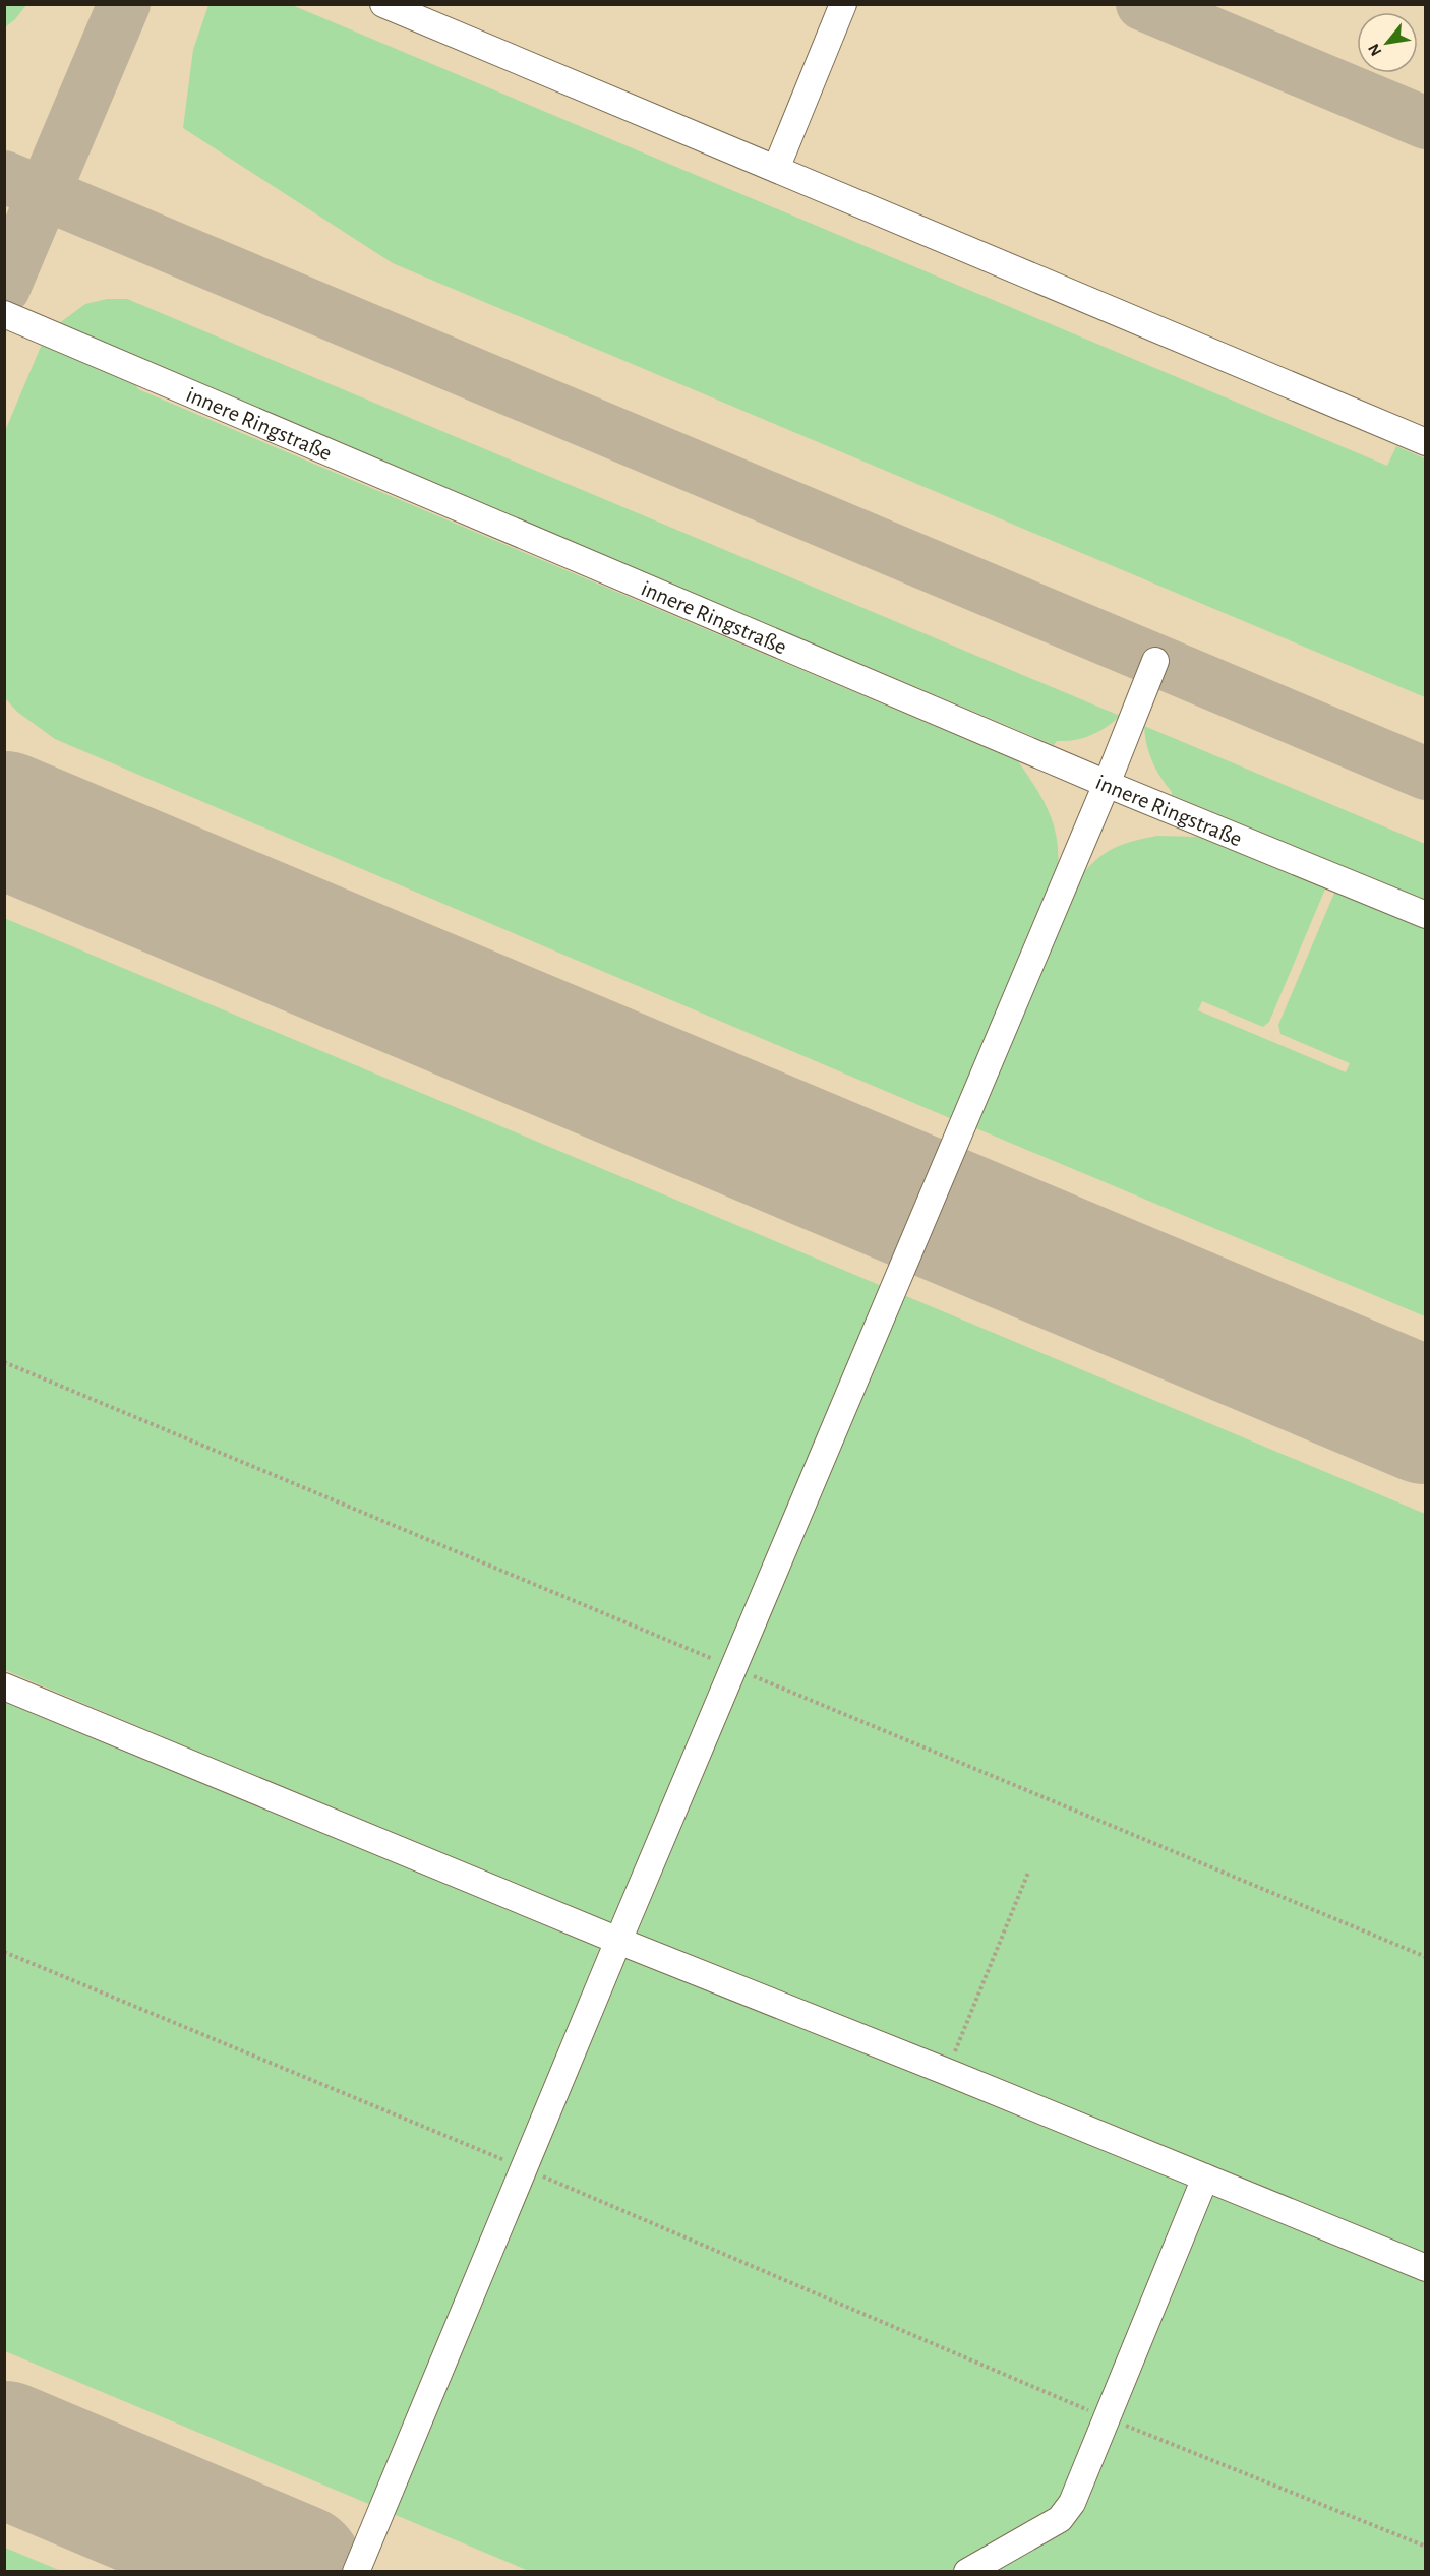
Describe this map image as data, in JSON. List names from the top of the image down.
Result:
{
  "streets": {
    "lane": ["innere Ringstraße"]
  },
  "north": "bottom left"
}
